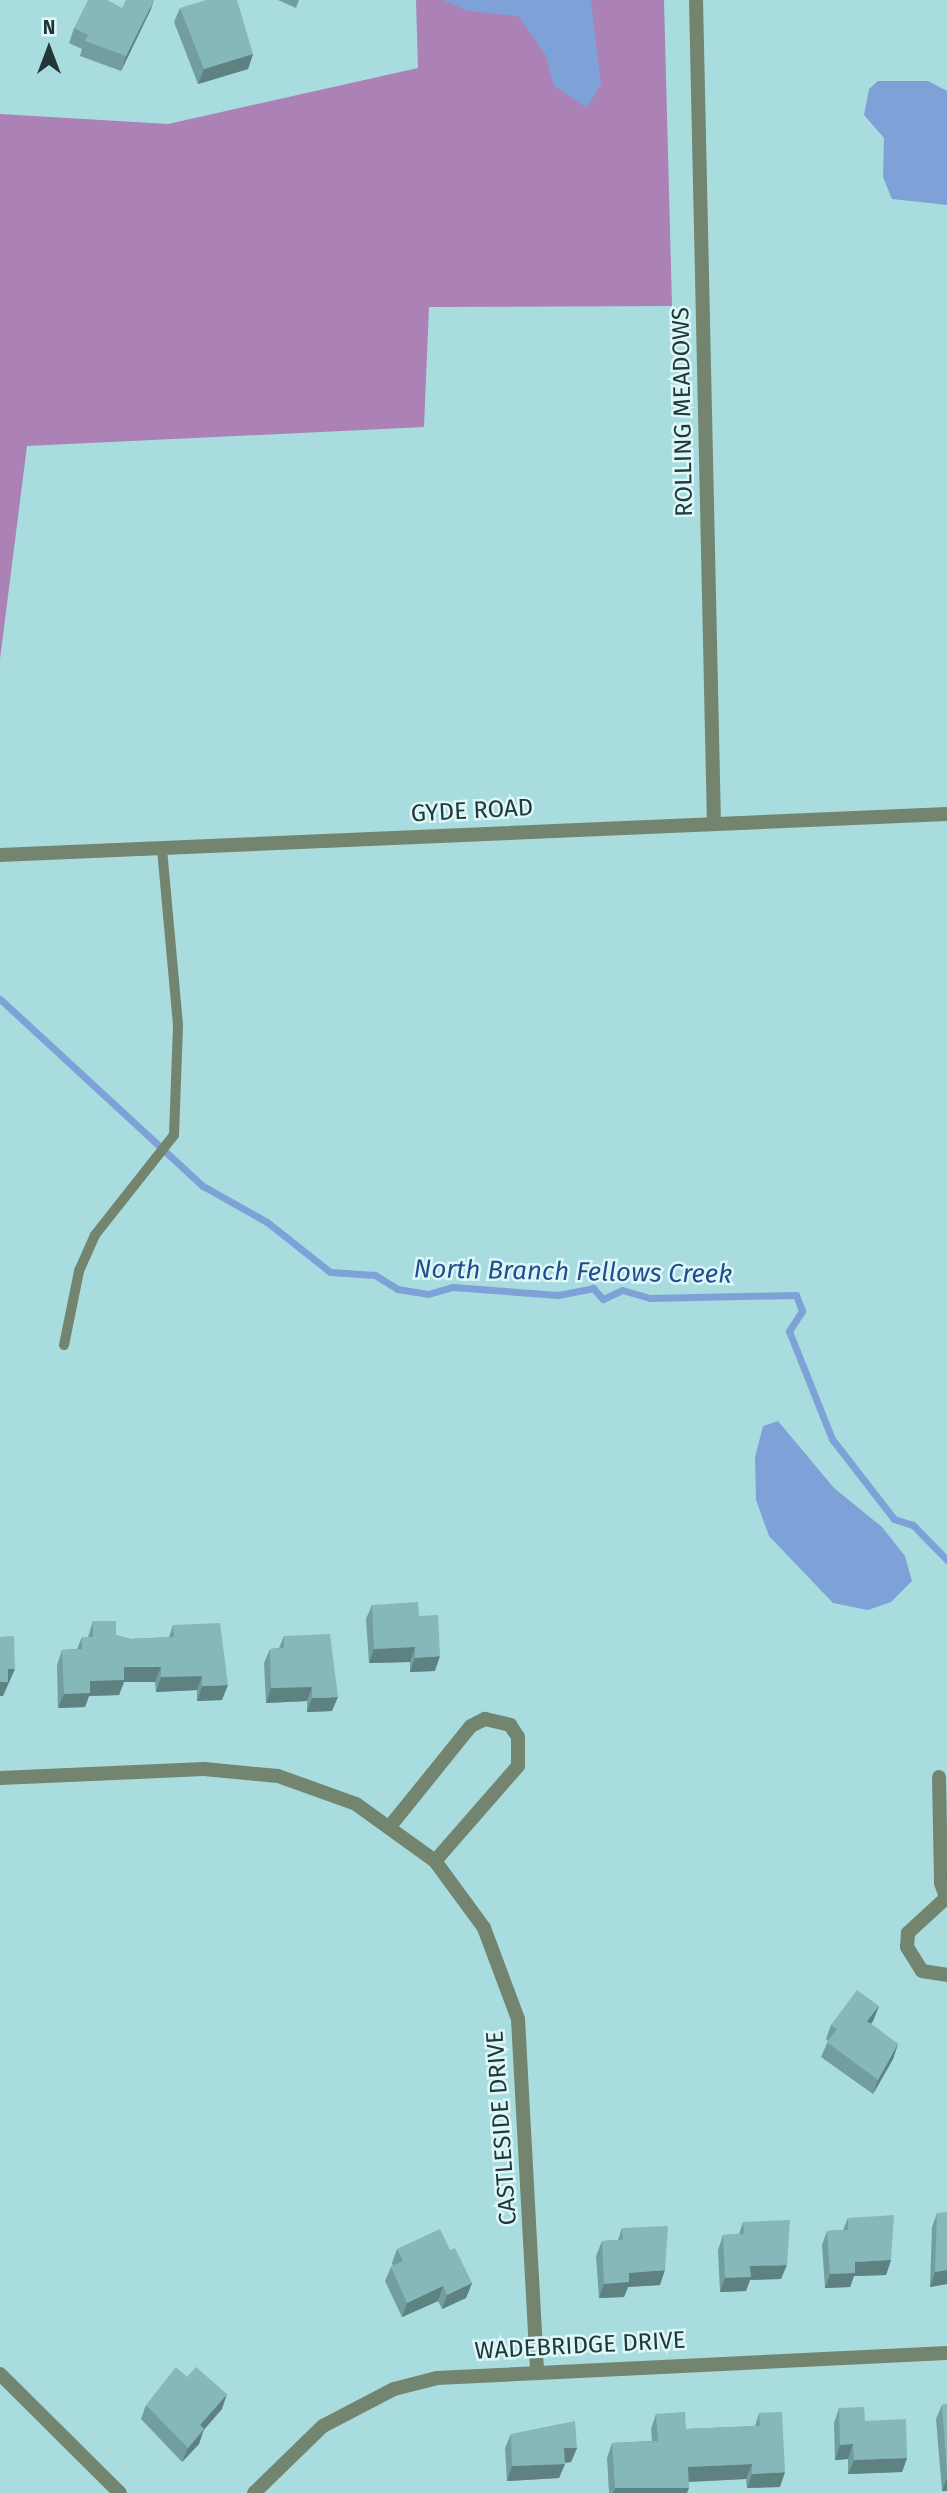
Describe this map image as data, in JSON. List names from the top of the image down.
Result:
{
  "streets": {
    "street": [
      "ROLLING MEADOWS",
      "GYDE ROAD",
      "CASTLESIDE DRIVE",
      "WADEBRIDGE DRIVE"
    ]
  },
  "crossings": [
    ["ROLLING MEADOWS", "GYDE ROAD"],
    ["CASTLESIDE DRIVE", "WADEBRIDGE DRIVE"]
  ],
  "water": ["North Branch Fellows Creek"],
  "north": "top"
}
